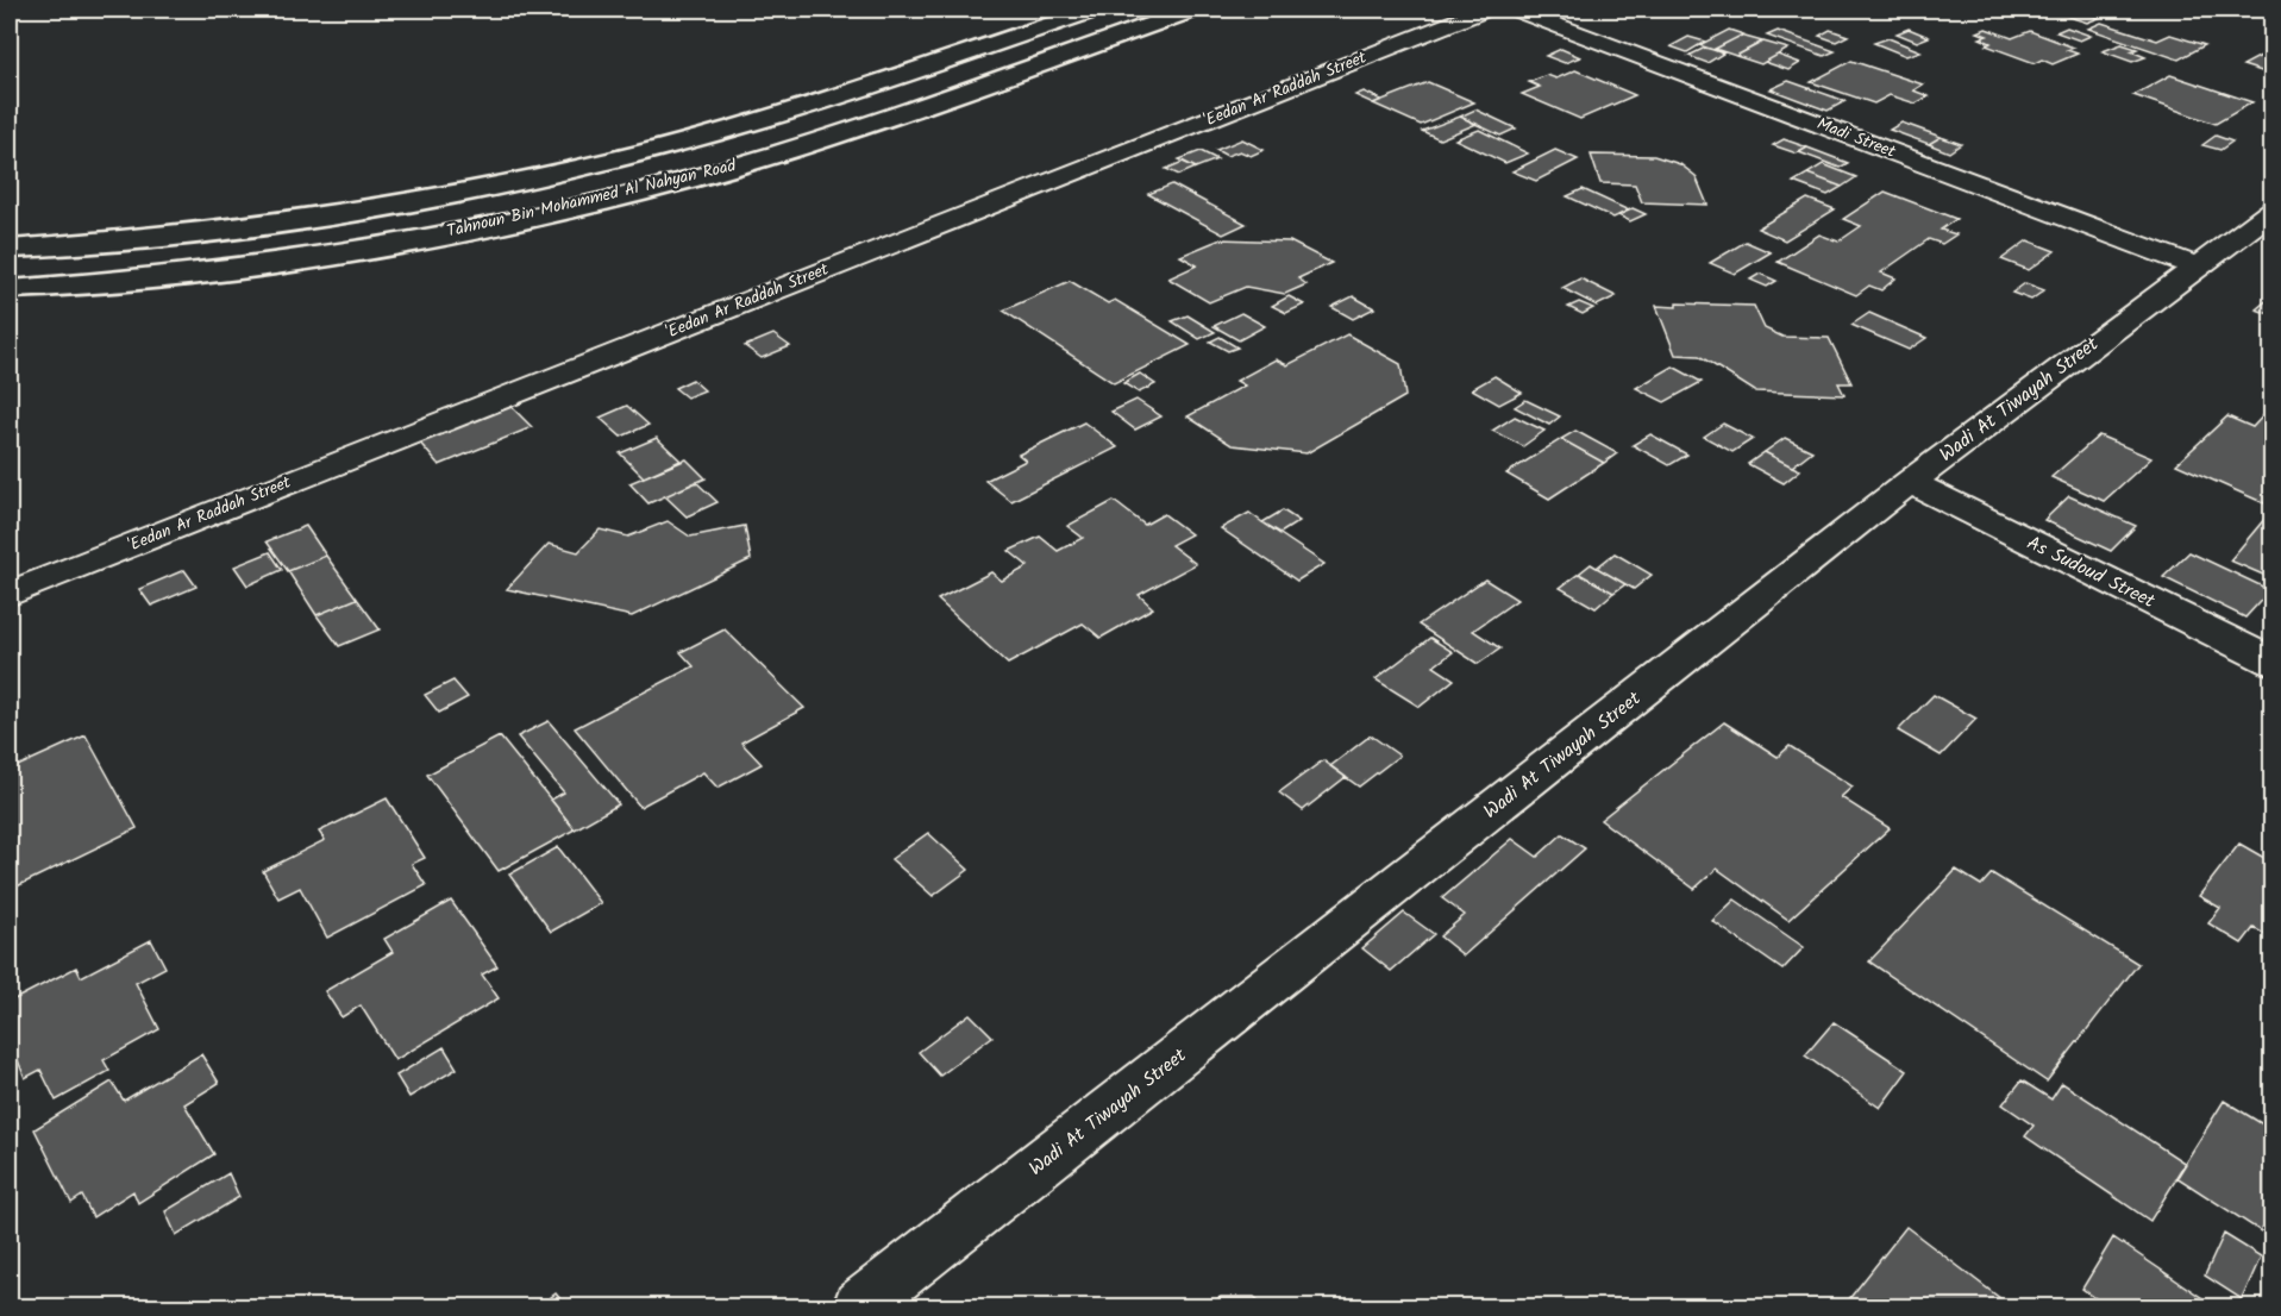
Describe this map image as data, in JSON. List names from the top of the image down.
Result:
{
  "streets": {
    "main road": ["Tahnoun Bin Mohammed Al Nahyan Road"],
    "street": [
      "'Eedan Ar Raddah Street",
      "Madi Street",
      "Wadi At Tiwayah Street",
      "As Sudoud Street"
    ]
  },
  "crossings": [
    ["Madi Street", "Wadi At Tiwayah Street"],
    ["Wadi At Tiwayah Street", "As Sudoud Street"]
  ]
}
